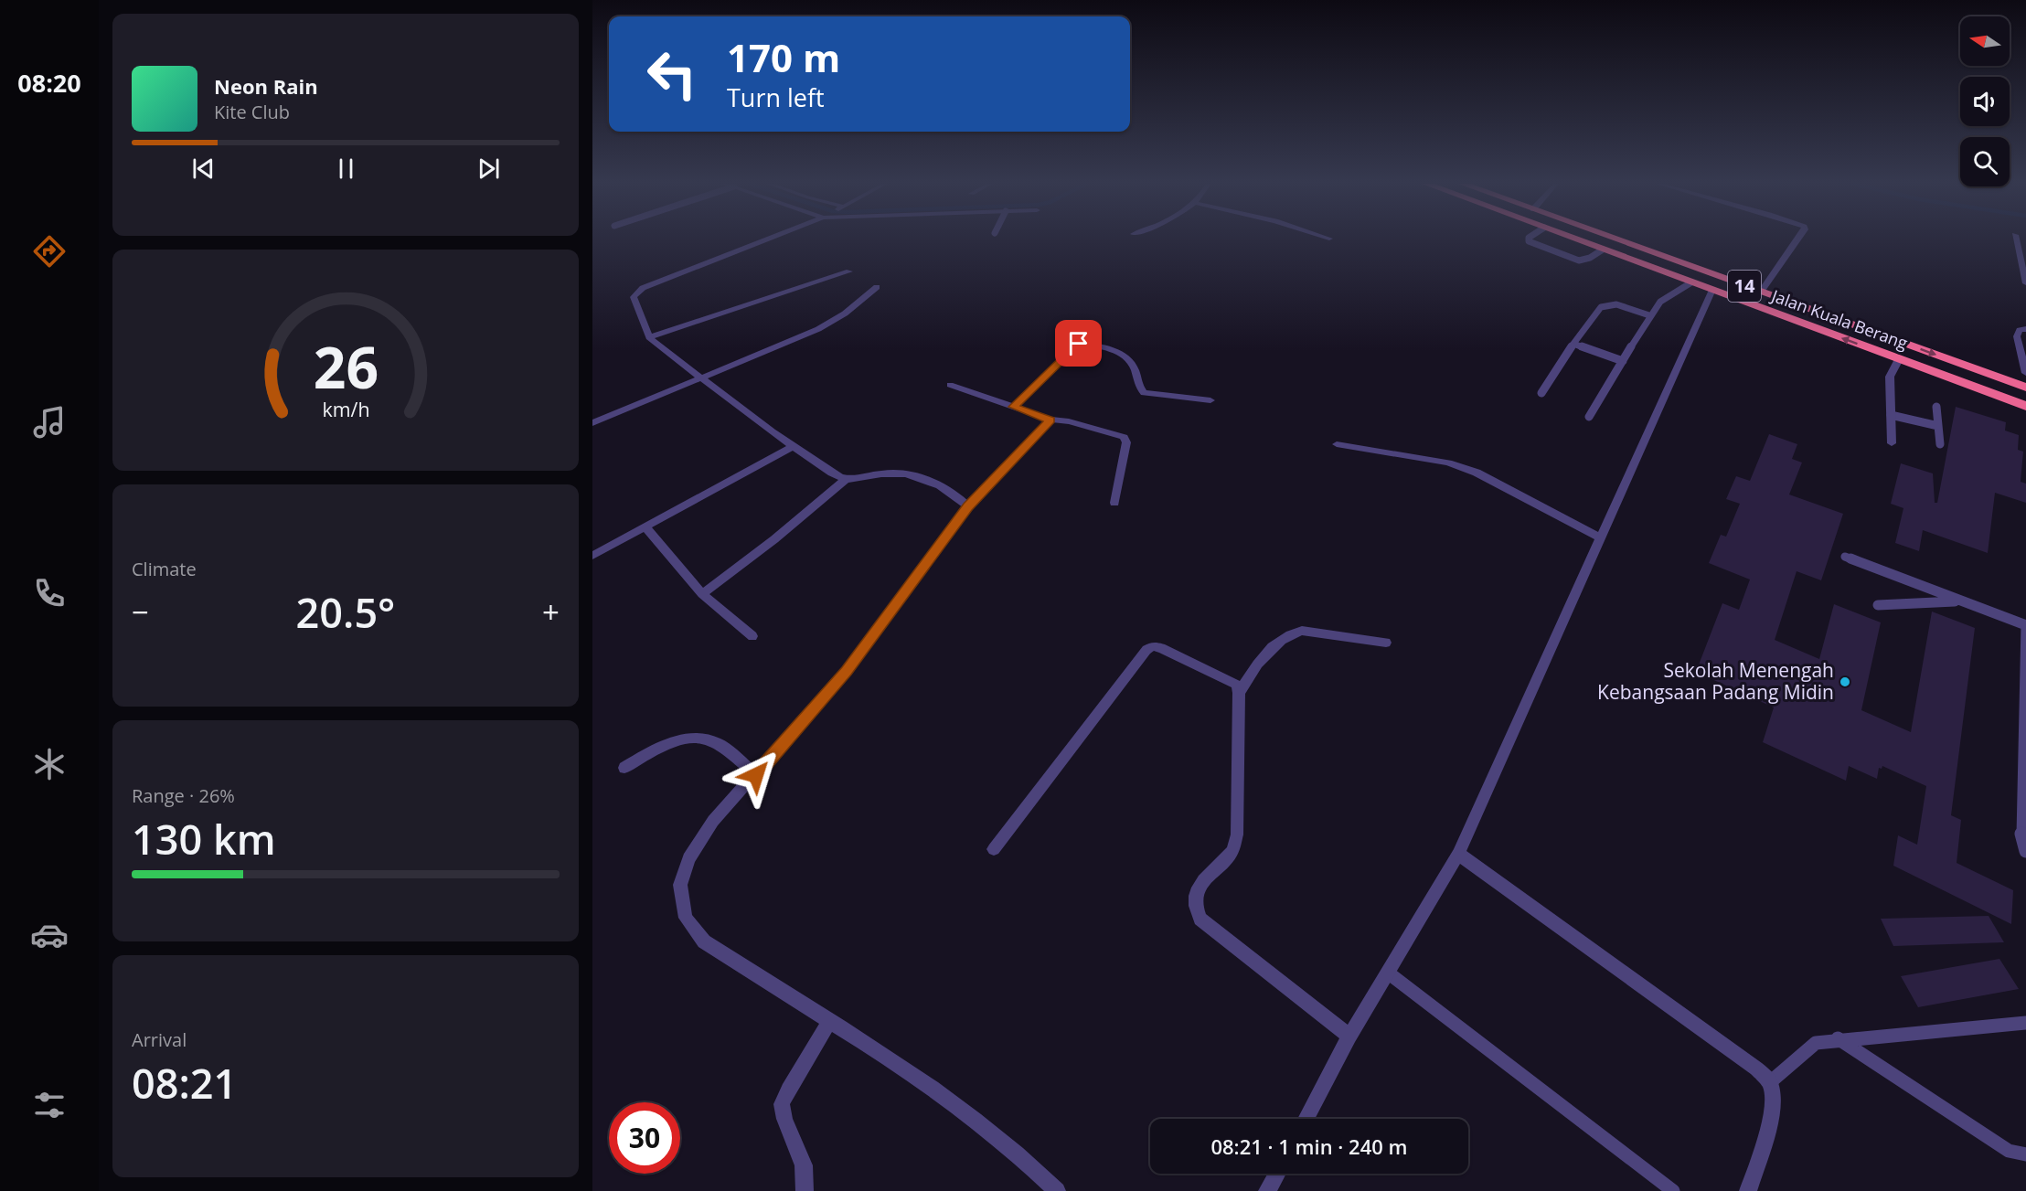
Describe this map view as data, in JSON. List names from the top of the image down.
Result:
{
  "streets": {
    "highway": ["14", "Jalan Kuala Berang"]
  },
  "places": ["Sekolah Menengah Kebangsaan Padang Midin"],
  "north": "left",
  "page": {
    "tabs": "08:20",
    "turn": ["170 m", "Turn left"],
    "song": ["Neon Rain", "Kite Club"],
    "tile": [
      "Climate",
      ["Range · 26%", "130 km"],
      ["Arrival", "08:21"]
    ],
    "heat": ["−", "20.5°", "+"],
    "limit": "30",
    "trip": "08:21 · 1 min · 240 m",
    "gauge": ["26", "km/h"]
  }
}
